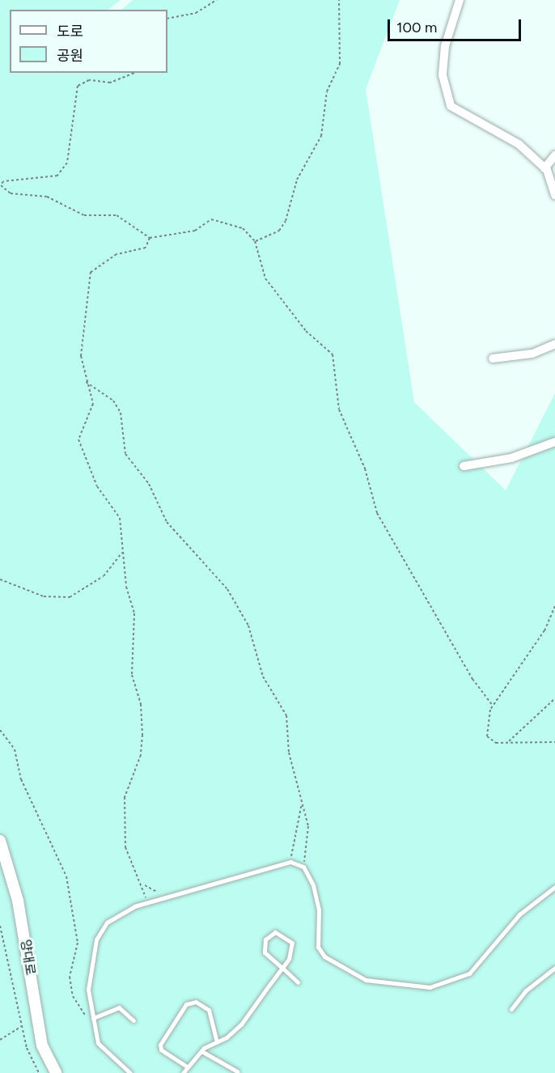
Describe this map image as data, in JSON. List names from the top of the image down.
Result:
{
  "streets": {
    "street": ["양대로"]
  },
  "legend": ["도로", "공원"],
  "scale_bar": "100 m"
}
